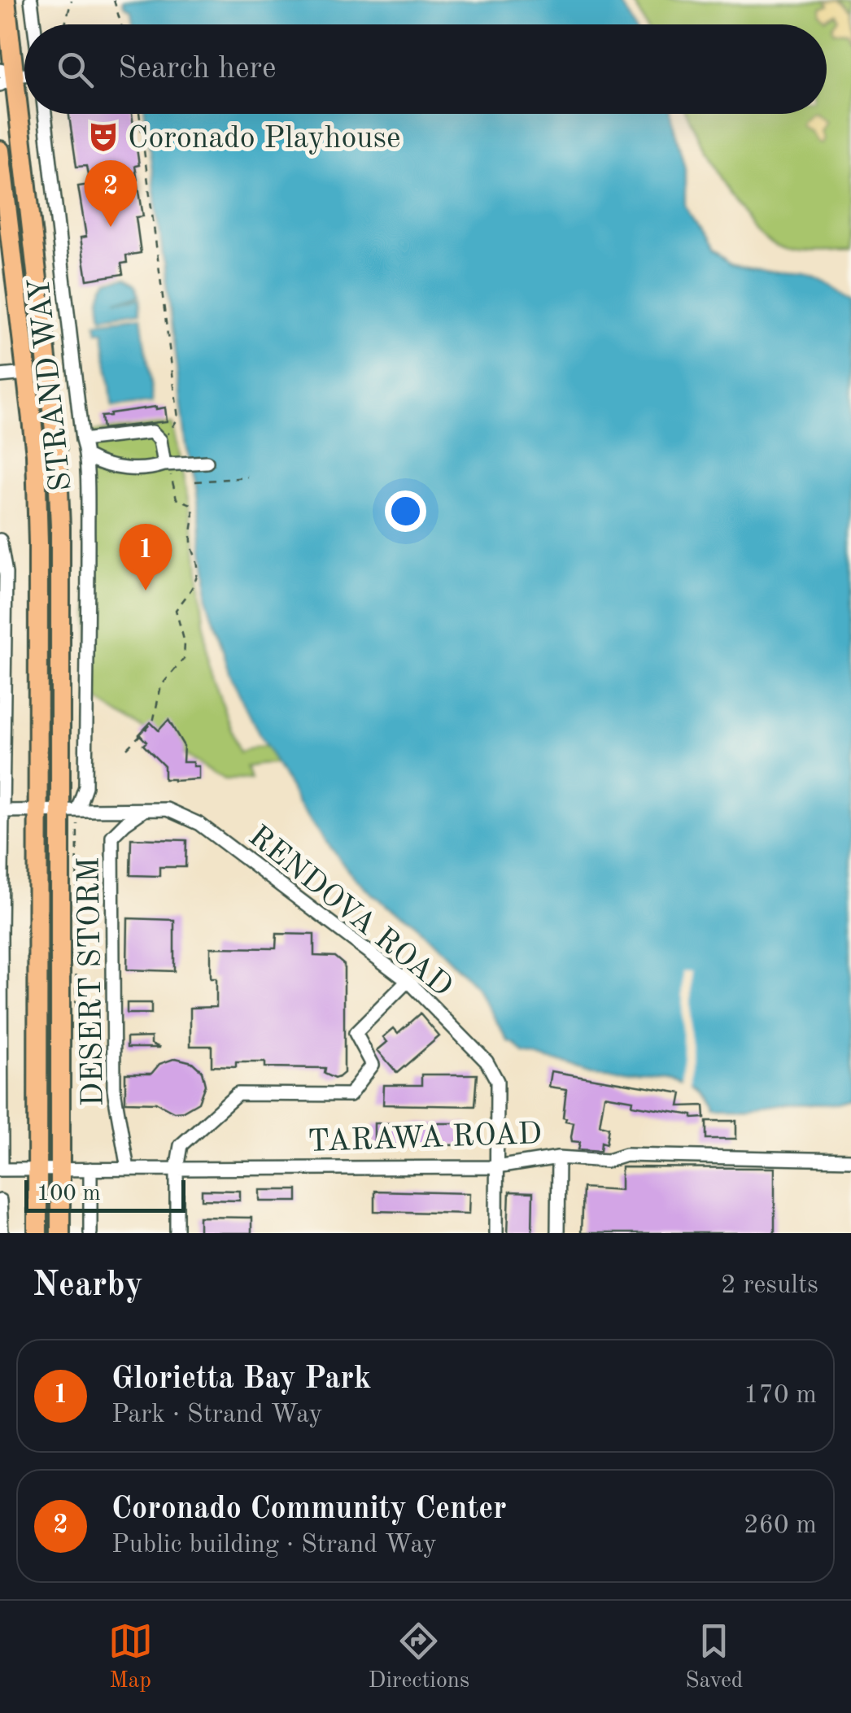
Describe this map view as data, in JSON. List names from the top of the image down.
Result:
{
  "streets": {
    "street": [
      "STRAND WAY",
      "RENDOVA ROAD",
      "DESERT STORM",
      "TARAWA ROAD"
    ]
  },
  "crossings": [
    ["STRAND WAY", "RENDOVA ROAD"],
    ["RENDOVA ROAD", "DESERT STORM"],
    ["RENDOVA ROAD", "TARAWA ROAD"],
    ["DESERT STORM", "TARAWA ROAD"]
  ],
  "places": {
    "theatre": ["Coronado Playhouse"]
  },
  "scale_bar": "100 m",
  "page": {
    "search": "Search here",
    "pins": ["2", "1"],
    "scale": "100 m",
    "heading": ["Nearby", "2 results"],
    "list": [
      {
        "mark": "1",
        "name": "Glorietta Bay Park",
        "note": "Park · Strand Way",
        "value": "170 m"
      },
      {
        "mark": "2",
        "name": "Coronado Community Center",
        "note": "Public building · Strand Way",
        "value": "260 m"
      }
    ],
    "nav": ["Map", "Directions", "Saved"]
  }
}
